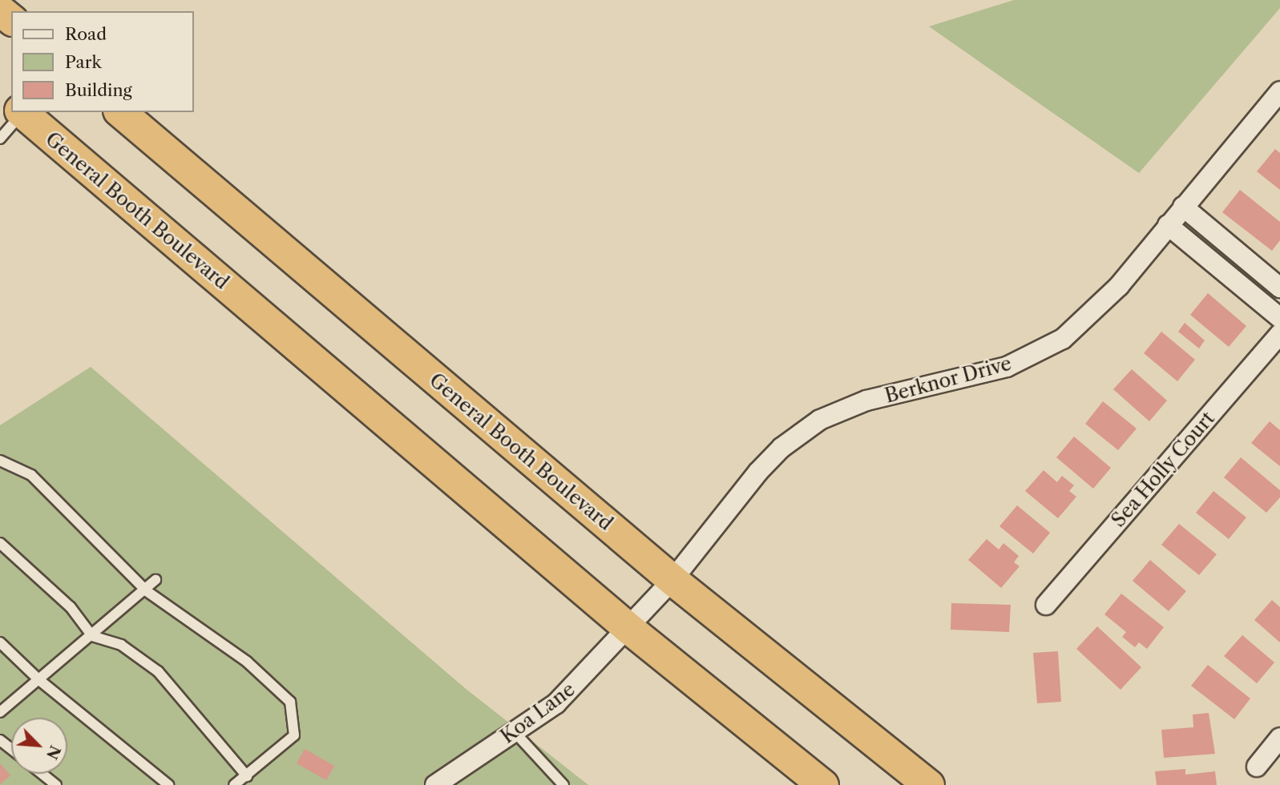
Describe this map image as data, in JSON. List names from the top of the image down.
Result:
{
  "streets": {
    "highway": ["General Booth Boulevard"],
    "street": ["Berknor Drive", "Sea Holly Court", "Koa Lane"]
  },
  "crossings": [
    ["General Booth Boulevard", "Berknor Drive"],
    ["General Booth Boulevard", "Koa Lane"],
    ["Berknor Drive", "Koa Lane"]
  ],
  "legend": ["Road", "Park", "Building"],
  "north": "bottom right"
}
